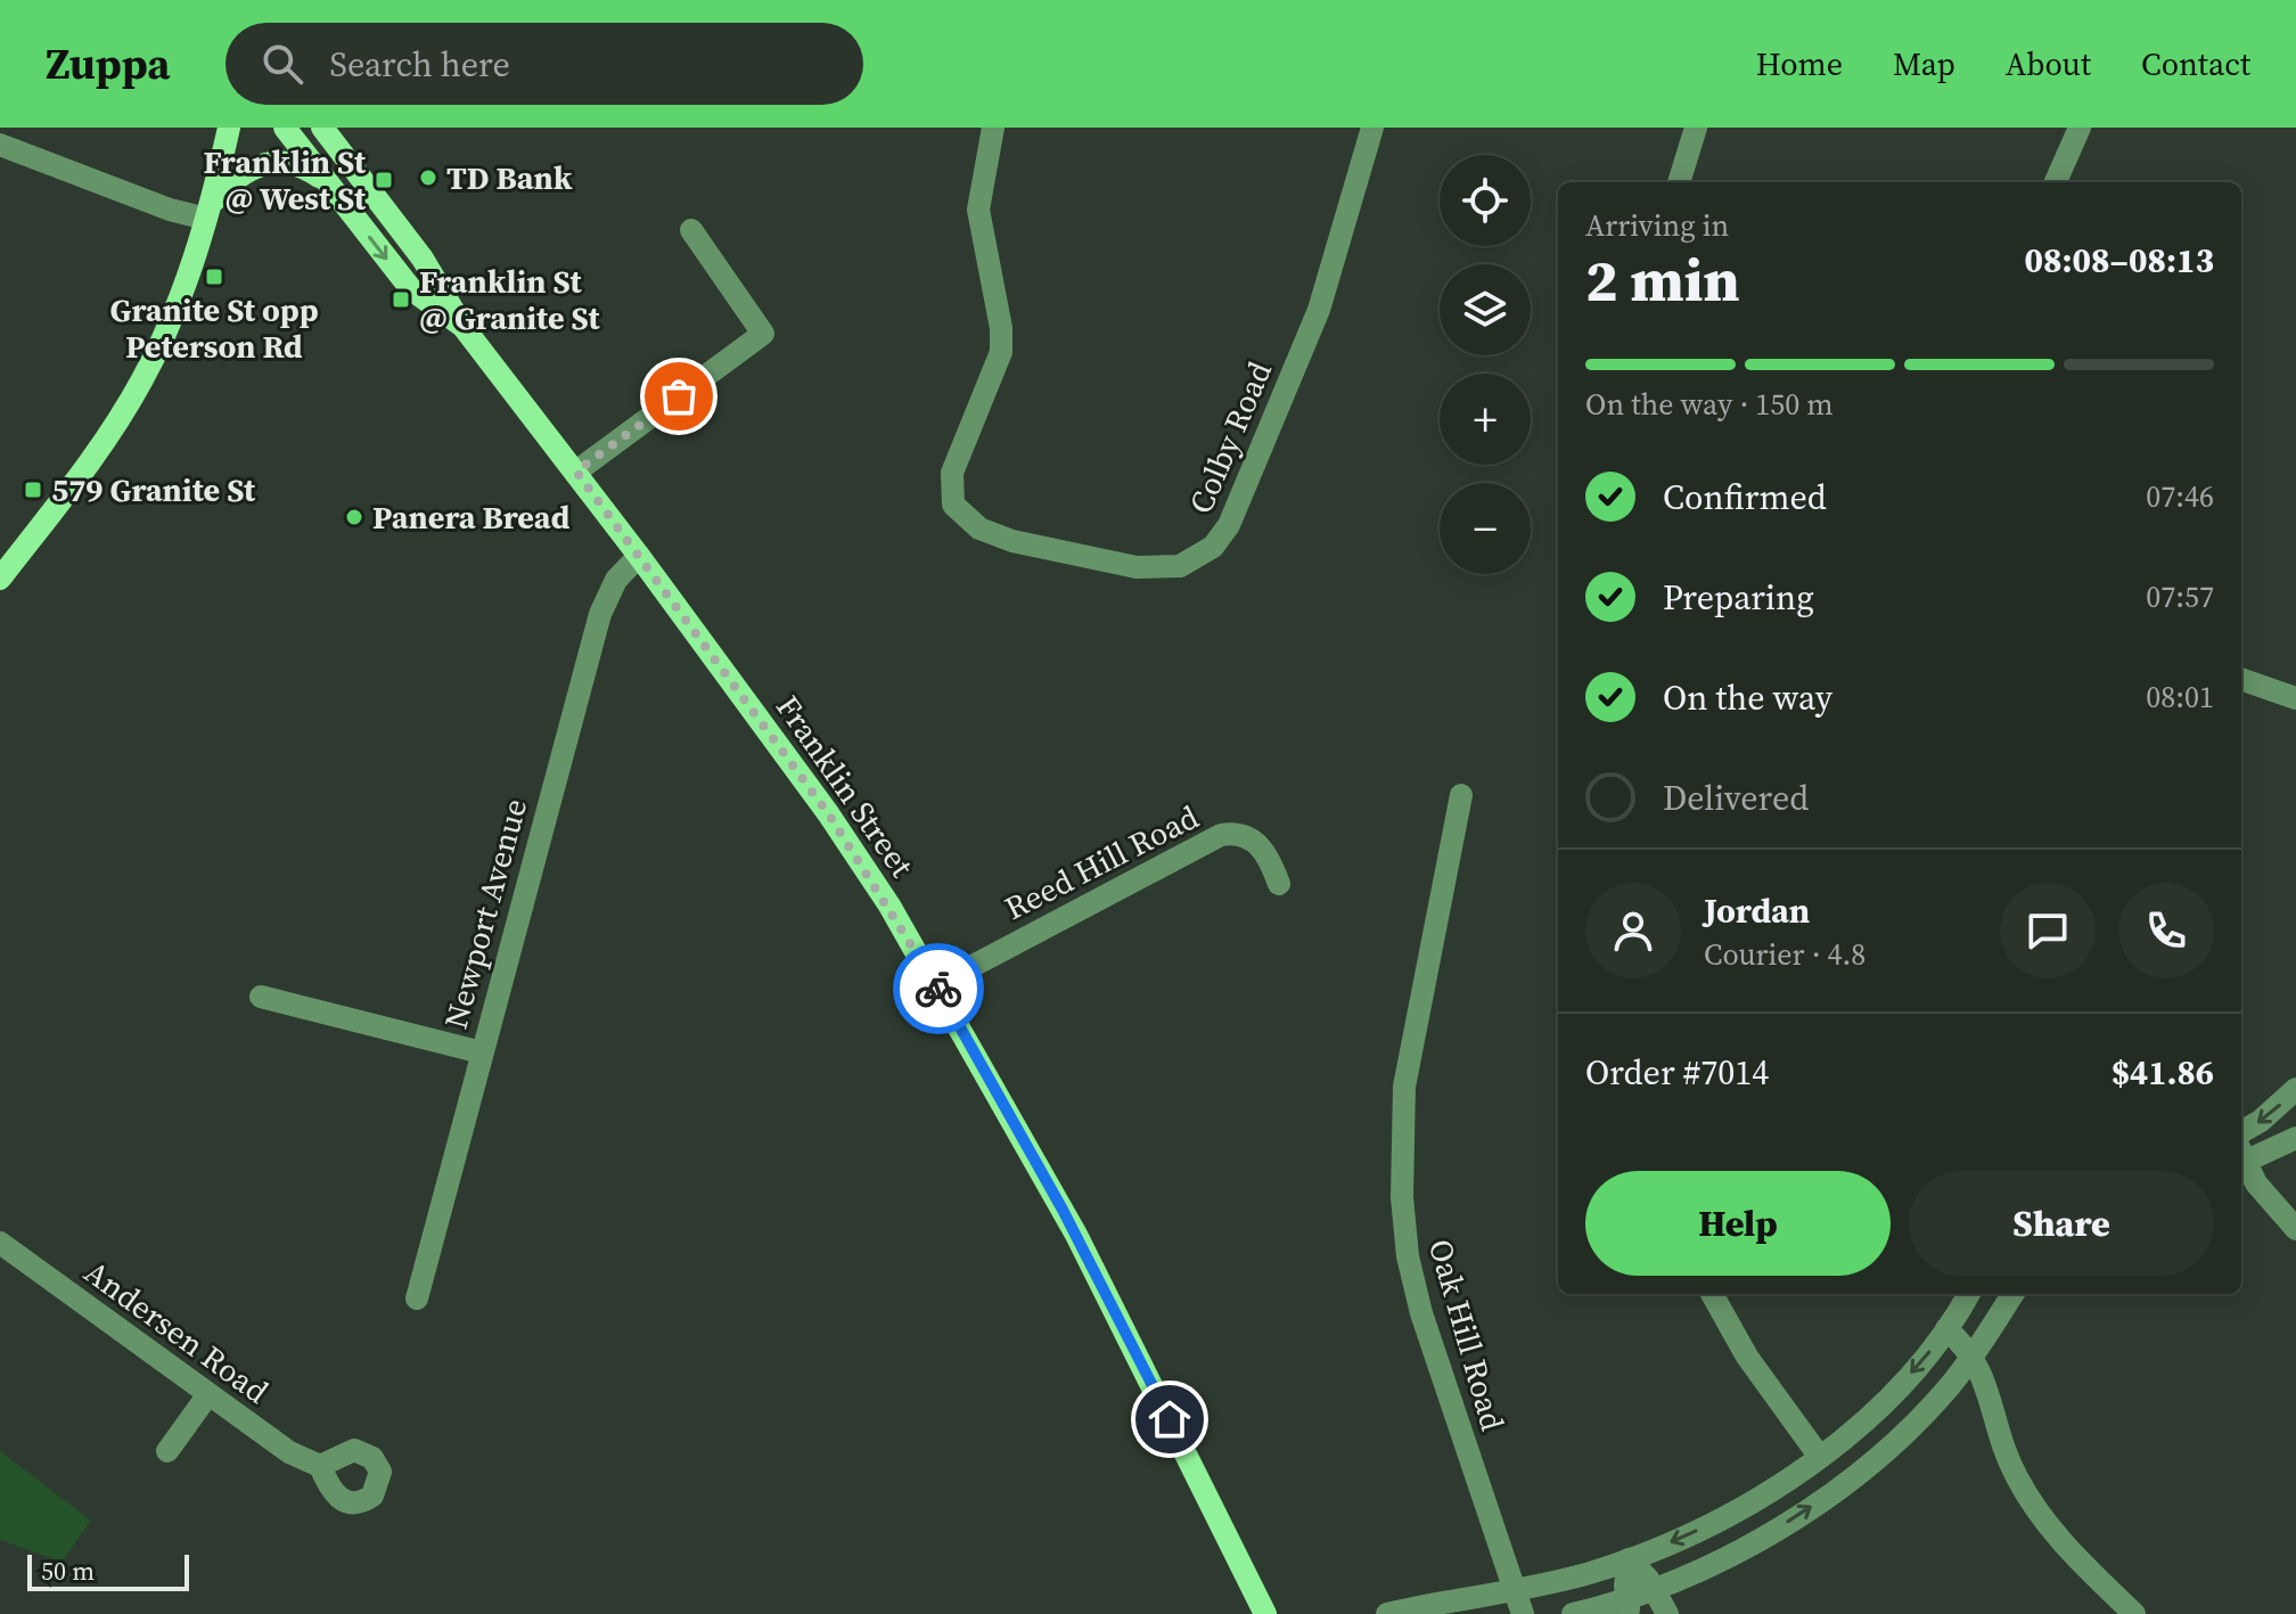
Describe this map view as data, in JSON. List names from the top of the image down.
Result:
{
  "streets": {
    "main road": ["Franklin Street"],
    "street": [
      "Colby Road",
      "Reed Hill Road",
      "Newport Avenue",
      "Andersen Road",
      "Oak Hill Road"
    ]
  },
  "crossings": [
    ["Franklin Street", "Reed Hill Road"],
    ["Franklin Street", "Newport Avenue"]
  ],
  "places": {
    "other": ["TD Bank", "Panera Bread"],
    "transit": [
      "Franklin St @ West St",
      "Granite St opp Peterson Rd",
      "Franklin St @ Granite St",
      "579 Granite St"
    ]
  },
  "scale_bar": "50 m",
  "page": {
    "header": "Zuppa",
    "search": "Search here",
    "nav": [
      "Home",
      "Map",
      "About",
      "Contact"
    ],
    "map_buttons": ["+", "−"],
    "heading": ["2 min", "Arriving in", "08:08–08:13"],
    "panel": [
      "Jordan",
      "Courier · 4.8",
      "Order #7014",
      "$41.86"
    ],
    "bar": "On the way · 150 m",
    "list": [
      ["Confirmed", "07:46"],
      ["Preparing", "07:57"],
      ["On the way", "08:01"],
      "Delivered"
    ],
    "buttons": ["Help", "Share"],
    "scale": "50 m"
  }
}
